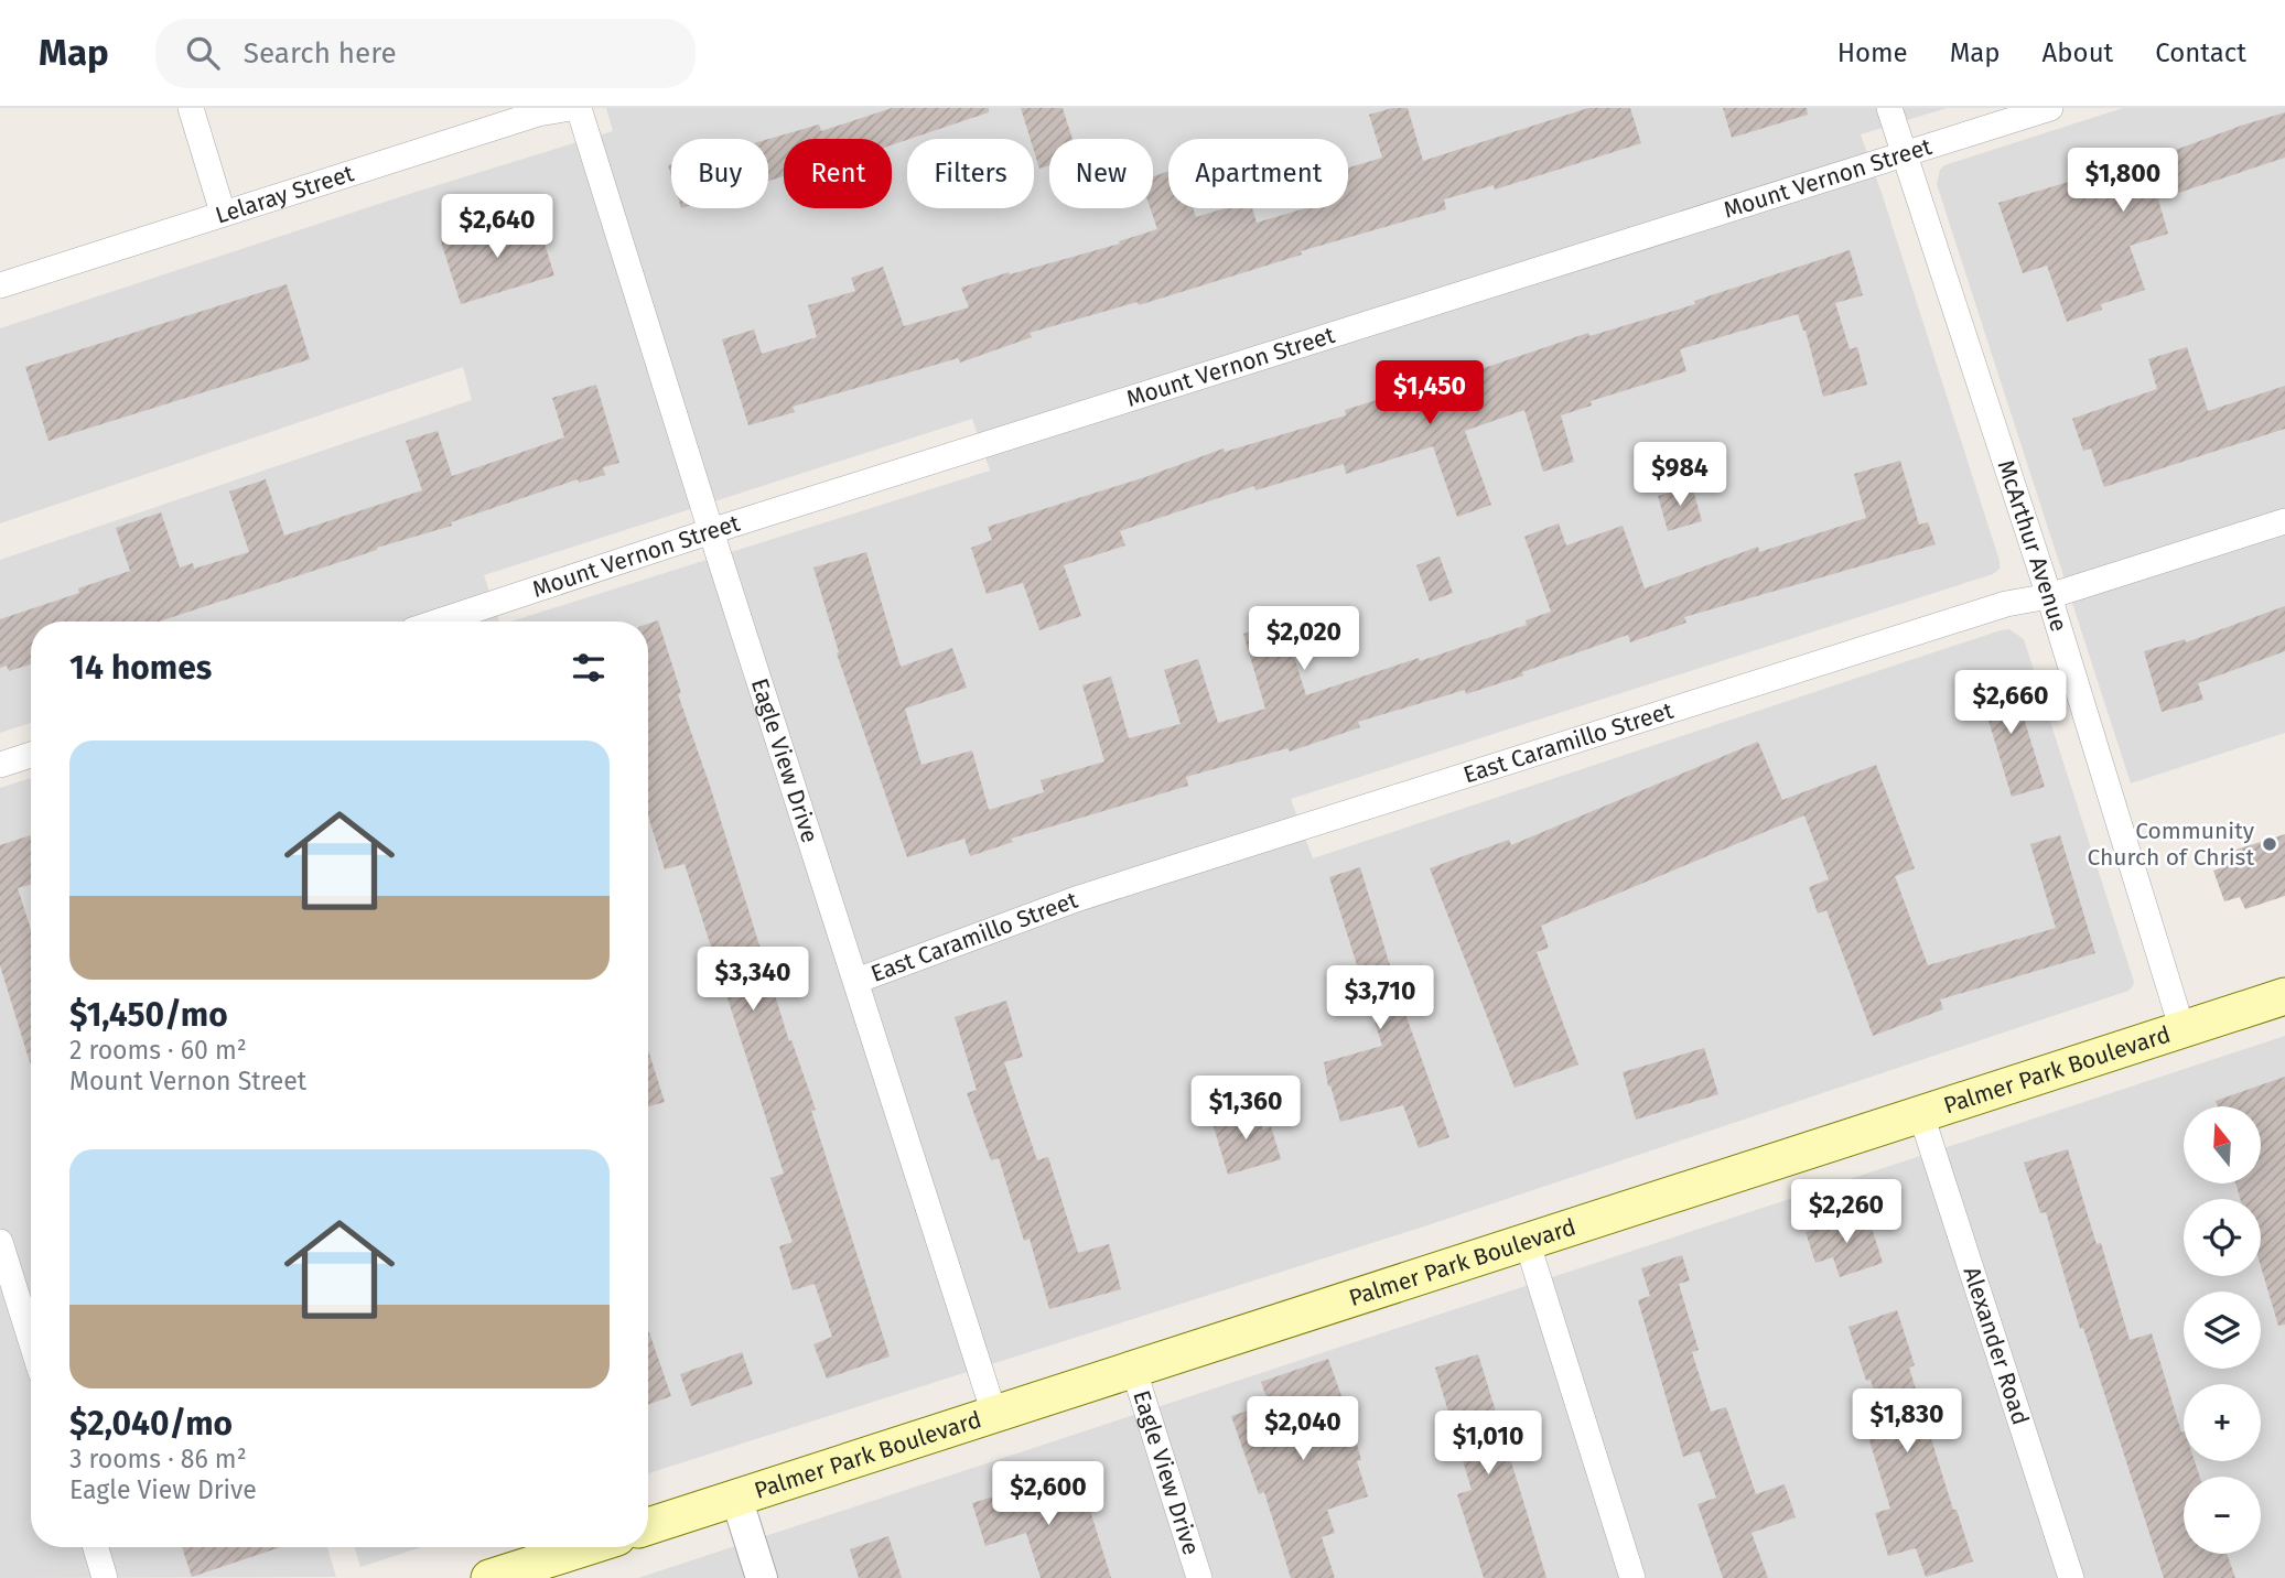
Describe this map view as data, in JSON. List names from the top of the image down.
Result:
{
  "streets": {
    "main road": ["Palmer Park Boulevard"],
    "street": [
      "Mount Vernon Street",
      "Lelaray Street",
      "McArthur Avenue",
      "East Caramillo Street",
      "Eagle View Drive",
      "Alexander Road"
    ]
  },
  "crossings": [
    ["Mount Vernon Street", "McArthur Avenue"],
    ["Mount Vernon Street", "Eagle View Drive"],
    ["McArthur Avenue", "East Caramillo Street"],
    ["McArthur Avenue", "Palmer Park Boulevard"],
    ["East Caramillo Street", "Eagle View Drive"],
    ["Eagle View Drive", "Palmer Park Boulevard"],
    ["Palmer Park Boulevard", "Alexander Road"]
  ],
  "places": ["Community Church of Christ"],
  "north": "top",
  "page": {
    "header": "Map",
    "search": "Search here",
    "nav": [
      "Home",
      "Map",
      "About",
      "Contact"
    ],
    "chip": [
      "Buy",
      "Rent",
      "Filters",
      "New",
      "Apartment"
    ],
    "price": [
      "$1,800",
      "$2,640",
      "$1,450",
      "$984",
      "$2,020",
      "$2,660",
      "$3,340",
      "$3,710",
      "$1,360",
      "$2,260",
      "$1,830",
      "$2,040",
      "$1,010",
      "$2,600"
    ],
    "heading": "14 homes",
    "list": [
      {
        "name": "$1,450/mo",
        "note": "2 rooms · 60 m² · Mount Vernon Street"
      },
      {
        "name": "$2,040/mo",
        "note": "3 rooms · 86 m² · Eagle View Drive"
      }
    ],
    "map_buttons": ["+", "−"]
  }
}
